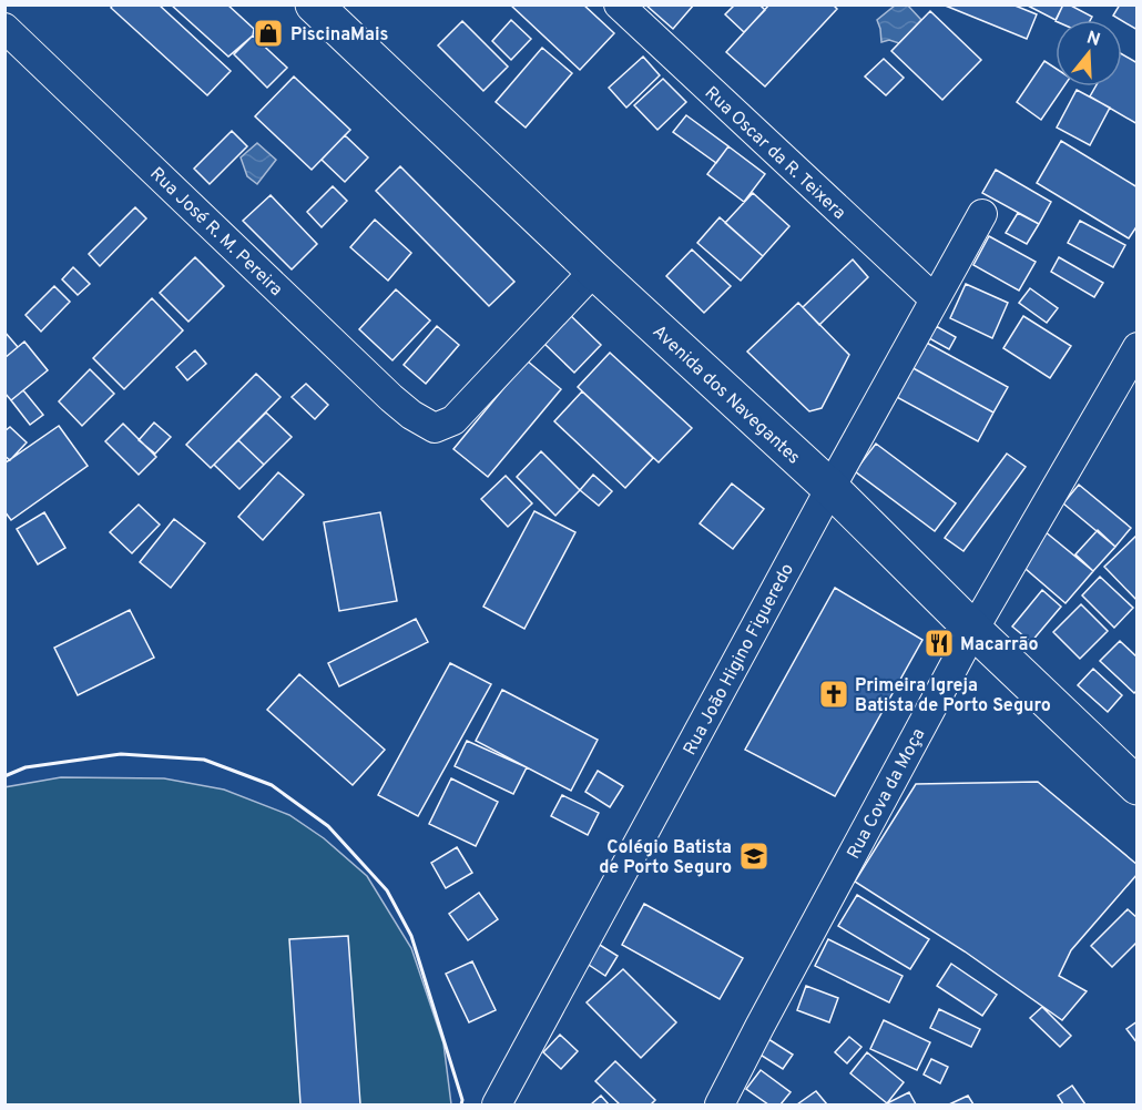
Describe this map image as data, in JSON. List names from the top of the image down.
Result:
{
  "streets": {
    "main road": ["Avenida dos Navegantes"],
    "street": [
      "Rua Oscar da R. Teixera",
      "Rua José R. M. Pereira",
      "Rua João Higino Figueredo",
      "Rua Cova da Moça"
    ]
  },
  "crossings": [
    ["Rua Oscar da R. Teixera", "Rua João Higino Figueredo"],
    ["Rua José R. M. Pereira", "Avenida dos Navegantes"],
    ["Avenida dos Navegantes", "Rua João Higino Figueredo"],
    ["Avenida dos Navegantes", "Rua Cova da Moça"]
  ],
  "places": {
    "shop": ["PiscinaMais"],
    "restaurant": ["Macarrão"],
    "church": ["Primeira Igreja Batista de Porto Seguro"],
    "school or university": ["Colégio Batista de Porto Seguro"]
  },
  "north": "top"
}
